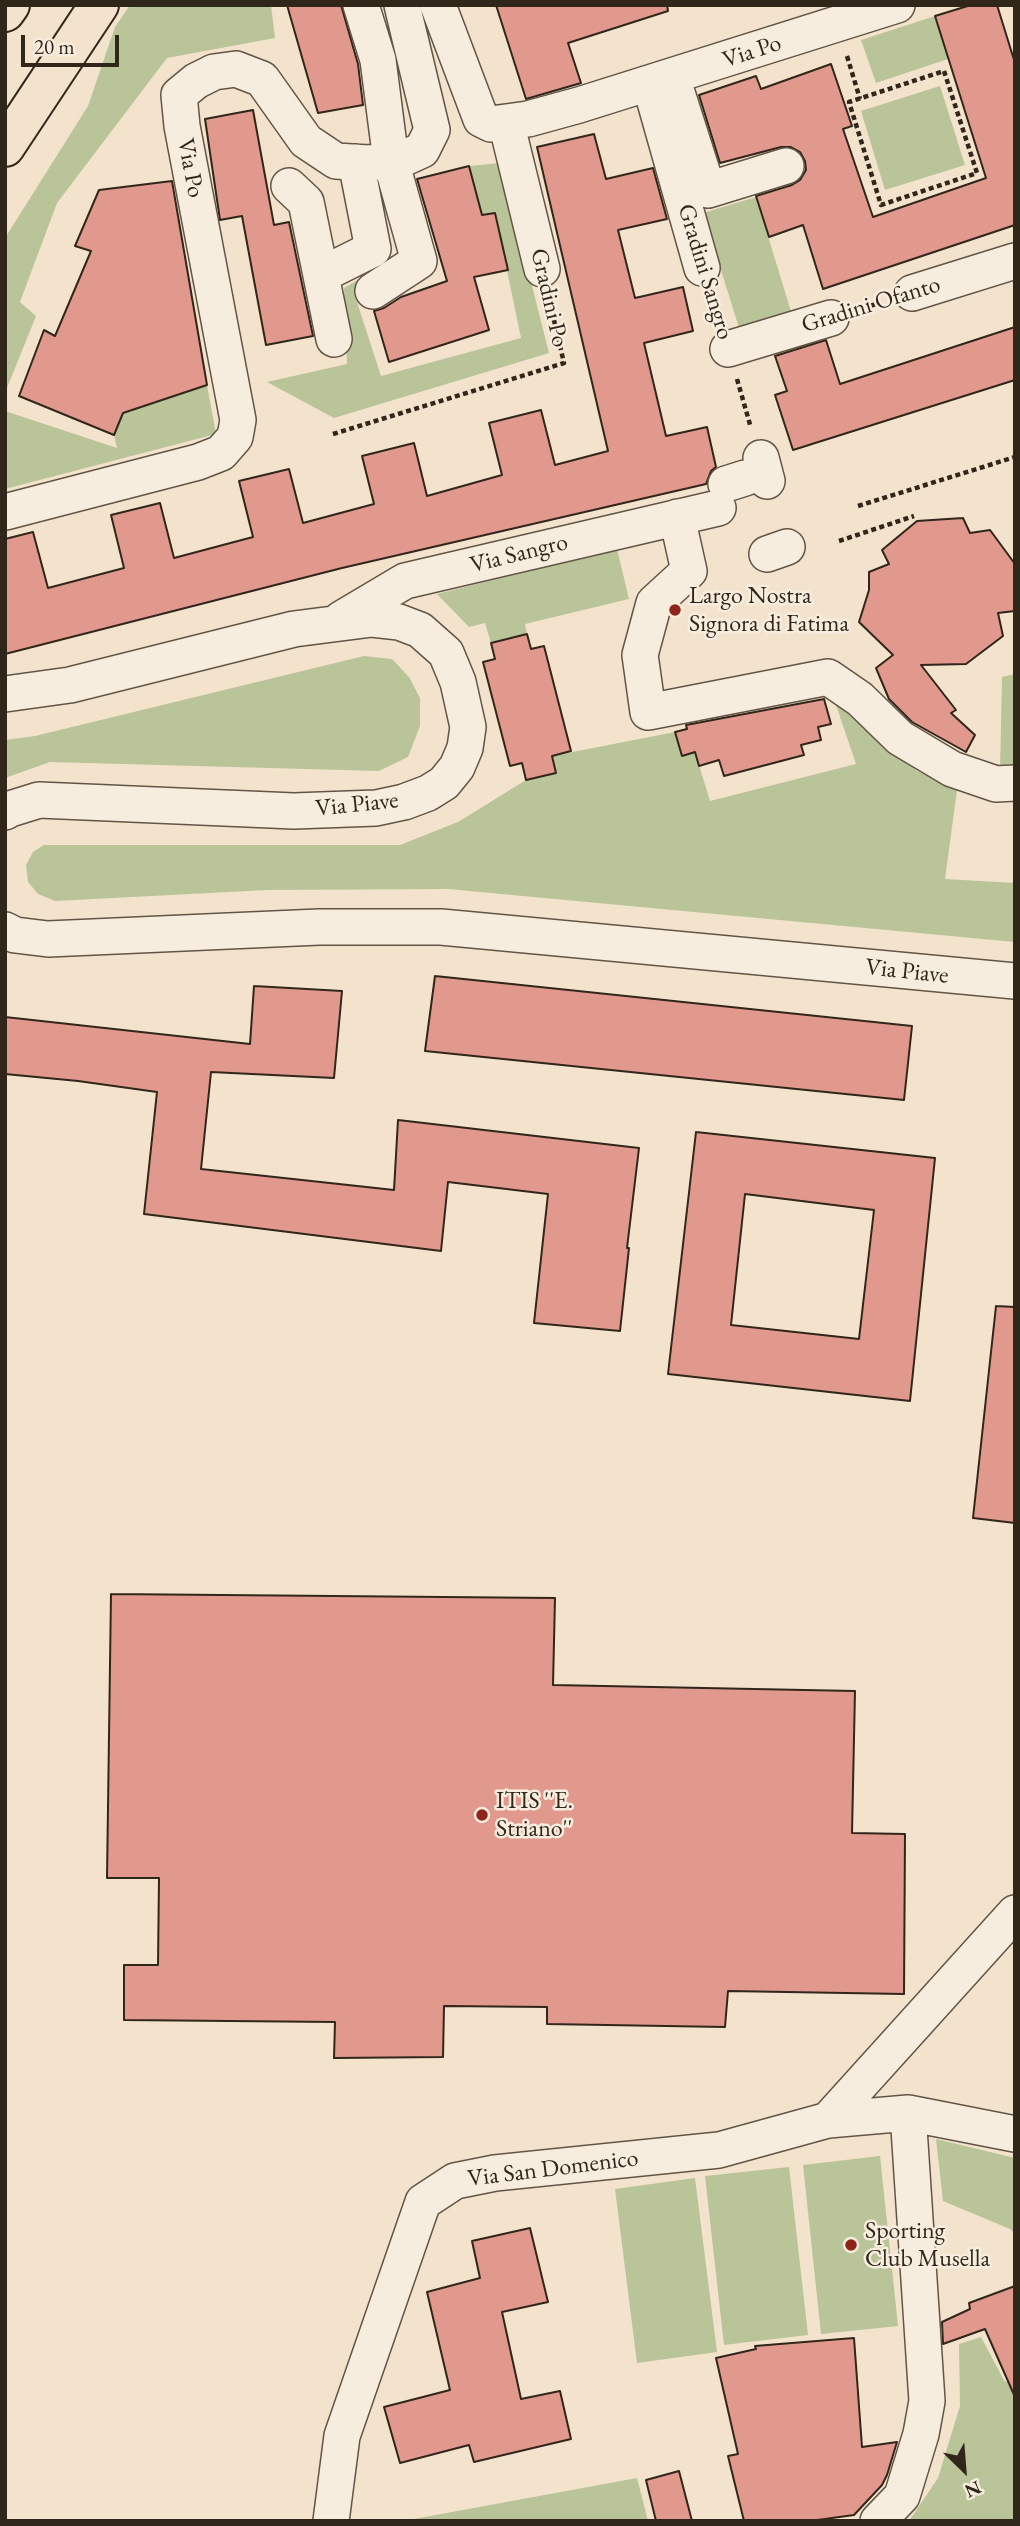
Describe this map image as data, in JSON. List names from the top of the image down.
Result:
{
  "streets": {
    "street": [
      "Via Po",
      "Gradini Sangro",
      "Gradini Po",
      "Gradini Ofanto",
      "Via Sangro",
      "Via Piave",
      "Via San Domenico"
    ]
  },
  "crossings": [
    ["Via Po", "Gradini Sangro"],
    ["Via Po", "Gradini Po"],
    ["Gradini Sangro", "Gradini Ofanto"],
    ["Gradini Sangro", "Via Sangro"],
    ["Via Sangro", "Via Piave"]
  ],
  "places": ["Largo Nostra Signora di Fatima", "ITIS ''E. Striano''", "Sporting Club Musella"],
  "scale_bar": "20 m",
  "north": "bottom right"
}
